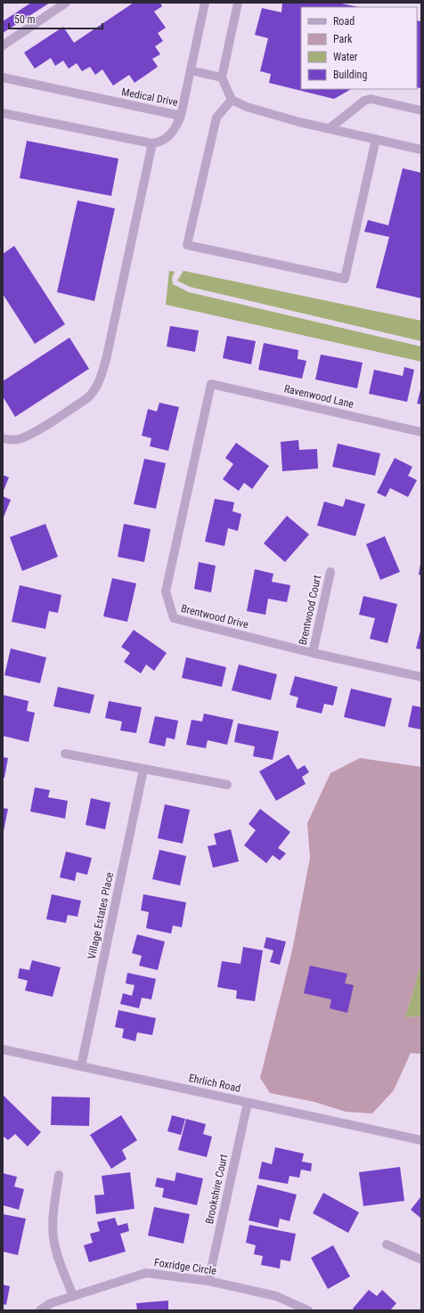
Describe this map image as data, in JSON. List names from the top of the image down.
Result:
{
  "streets": {
    "street": [
      "Medical Drive",
      "Ravenwood Lane",
      "Brentwood Court",
      "Brentwood Drive",
      "Village Estates Place",
      "Ehrlich Road",
      "Brookshire Court",
      "Foxridge Circle"
    ]
  },
  "crossings": [
    ["Ravenwood Lane", "Brentwood Drive"],
    ["Brentwood Court", "Brentwood Drive"],
    ["Village Estates Place", "Ehrlich Road"],
    ["Ehrlich Road", "Brookshire Court"],
    ["Brookshire Court", "Foxridge Circle"]
  ],
  "legend": [
    "Road",
    "Park",
    "Water",
    "Building"
  ],
  "scale_bar": "50 m"
}
